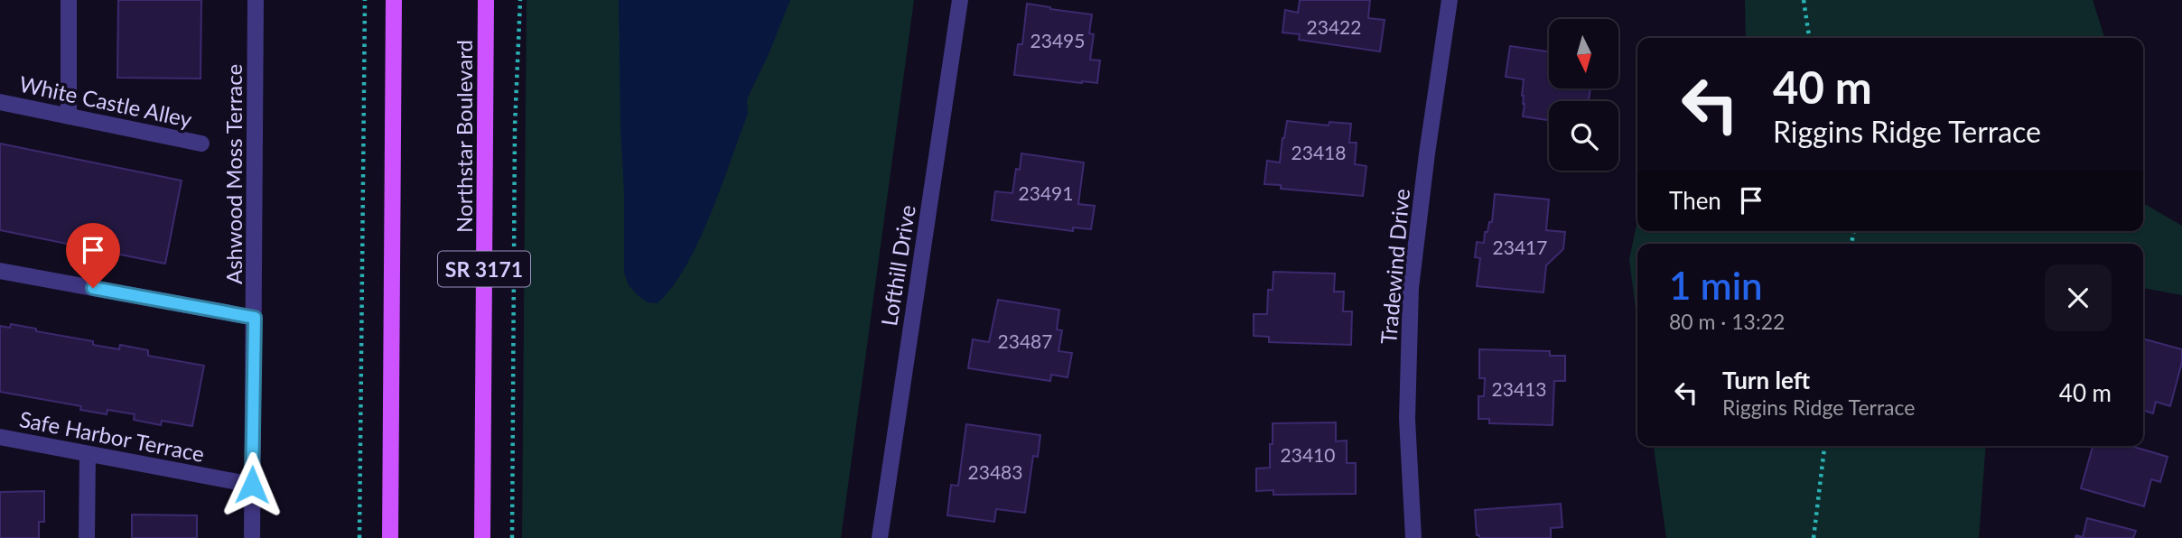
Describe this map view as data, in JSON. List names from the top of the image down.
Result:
{
  "streets": {
    "main road": ["Northstar Boulevard", "SR 3171"],
    "street": [
      "White Castle Alley",
      "Ashwood Moss Terrace",
      "Lofthill Drive",
      "Tradewind Drive",
      "Safe Harbor Terrace"
    ]
  },
  "crossings": [
    ["Ashwood Moss Terrace", "Safe Harbor Terrace"]
  ],
  "house_numbers": [
    "23422",
    "23495",
    "23418",
    "23491",
    "23417",
    "23487",
    "23413",
    "23410",
    "23483"
  ],
  "north": "bottom",
  "page": {
    "turn": ["40 m", "Riggins Ridge Terrace"],
    "then": "Then",
    "heading": ["1 min", "80 m · 13:22"],
    "list": [
      {
        "name": "Turn left",
        "note": "Riggins Ridge Terrace",
        "value": "40 m"
      }
    ]
  }
}
